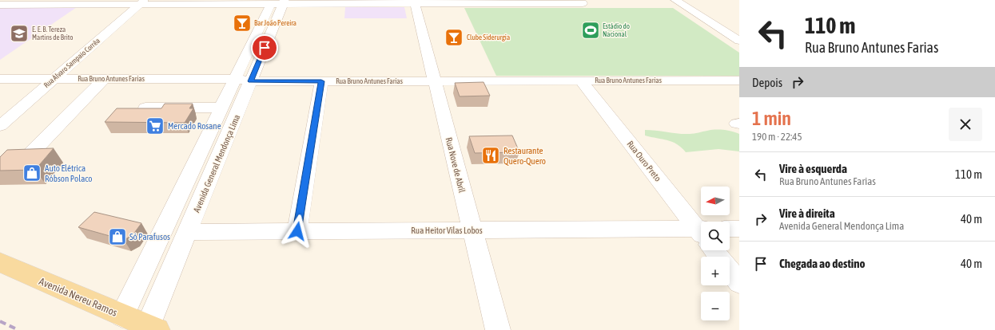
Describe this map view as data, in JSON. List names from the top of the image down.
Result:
{
  "streets": {
    "main road": ["Avenida Nereu Ramos"],
    "street": [
      "Rua Álvaro Sampaio Corrêa",
      "Rua Bruno Antunes Farias",
      "Rua Ouro Preto",
      "Avenida General Mendonça Lima",
      "Rua Nove de Abril",
      "Rua Heitor Vilas Lobos"
    ]
  },
  "crossings": [
    ["Rua Álvaro Sampaio Corrêa", "Rua Bruno Antunes Farias"],
    ["Rua Bruno Antunes Farias", "Rua Ouro Preto"],
    ["Rua Bruno Antunes Farias", "Avenida General Mendonça Lima"],
    ["Rua Bruno Antunes Farias", "Rua Nove de Abril"],
    ["Avenida General Mendonça Lima", "Rua Heitor Vilas Lobos"],
    ["Avenida General Mendonça Lima", "Avenida Nereu Ramos"],
    ["Rua Nove de Abril", "Rua Heitor Vilas Lobos"]
  ],
  "places": {
    "bar": ["Bar João Pereira", "Clube Siderurgia"],
    "sports": ["Estádio do Nacional"],
    "school or university": ["E. E. B. Tereza Martins de Brito"],
    "supermarket": ["Mercado Rosane"],
    "restaurant": ["Restaurante Quero-Quero"],
    "shop": ["Auto Elétrica Róbson Polaco", "Só Parafusos"]
  },
  "north": "left",
  "page": {
    "turn": ["110 m", "Rua Bruno Antunes Farias"],
    "then": "Depois",
    "heading": ["1 min", "190 m · 22:45"],
    "list": [
      {
        "name": "Vire à esquerda",
        "note": "Rua Bruno Antunes Farias",
        "value": "110 m"
      },
      {
        "name": "Vire à direita",
        "note": "Avenida General Mendonça Lima",
        "value": "40 m"
      },
      {
        "name": "Chegada ao destino",
        "value": "40 m"
      }
    ],
    "map_buttons": ["+", "−"]
  }
}
